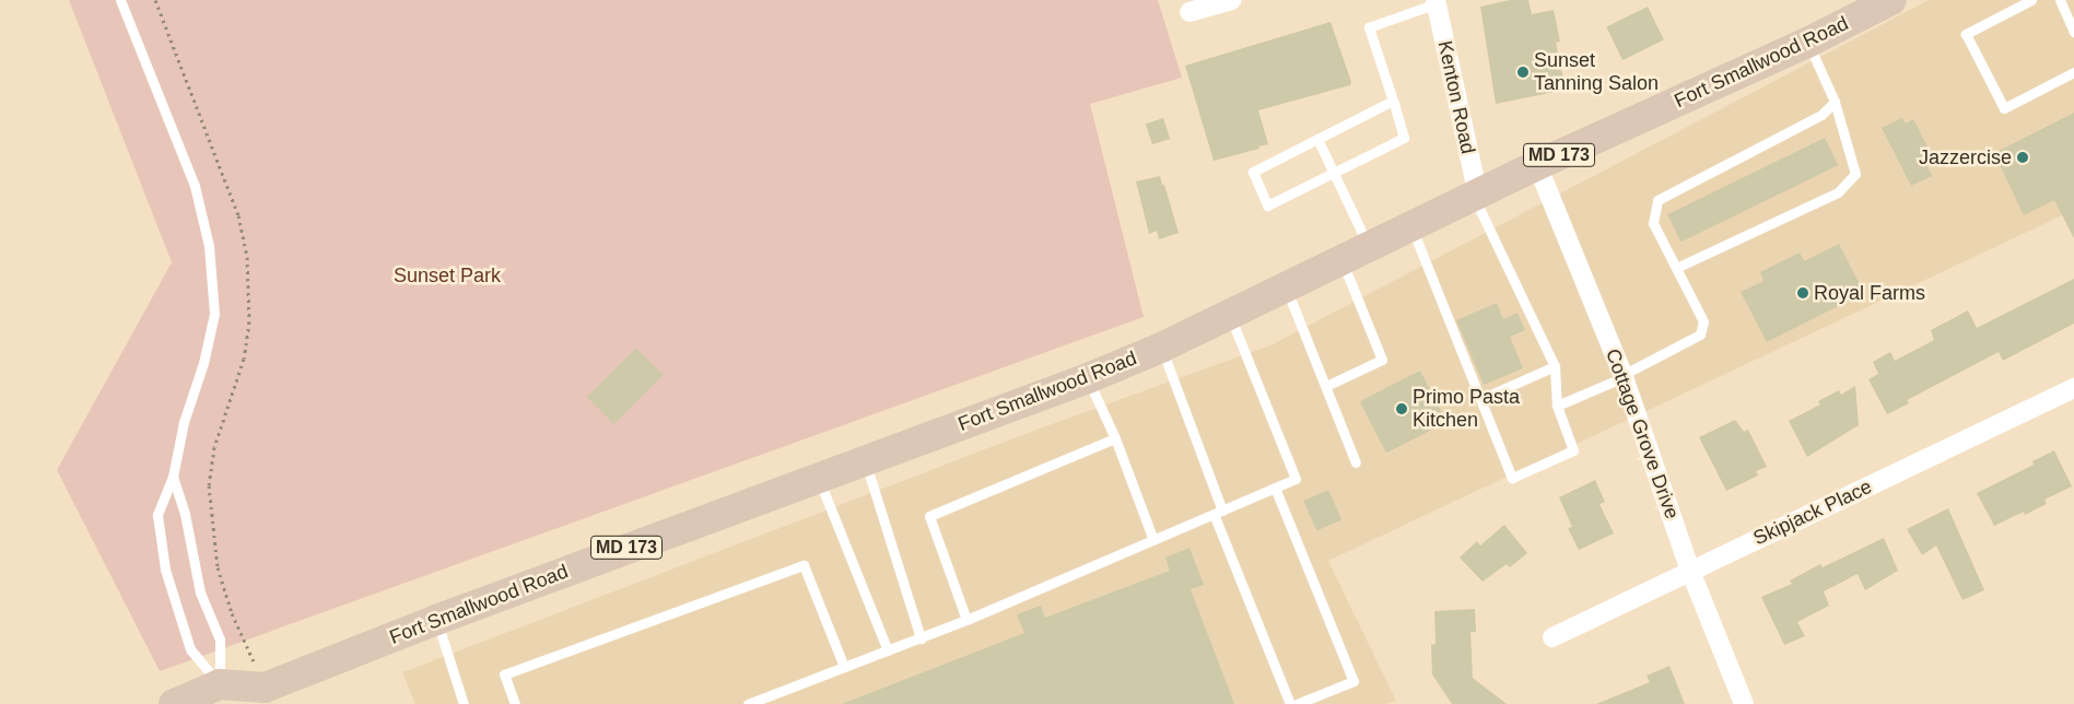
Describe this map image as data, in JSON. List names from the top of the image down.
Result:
{
  "streets": {
    "main road": ["Fort Smallwood Road", "MD 173"],
    "street": ["Kenton Road", "Cottage Grove Drive", "Skipjack Place"]
  },
  "crossings": [
    ["Fort Smallwood Road", "Kenton Road"],
    ["Fort Smallwood Road", "Cottage Grove Drive"],
    ["Cottage Grove Drive", "Skipjack Place"]
  ],
  "parks": ["Sunset Park"],
  "places": [
    "Sunset Tanning Salon",
    "Jazzercise",
    "Royal Farms",
    "Primo Pasta Kitchen"
  ]
}
